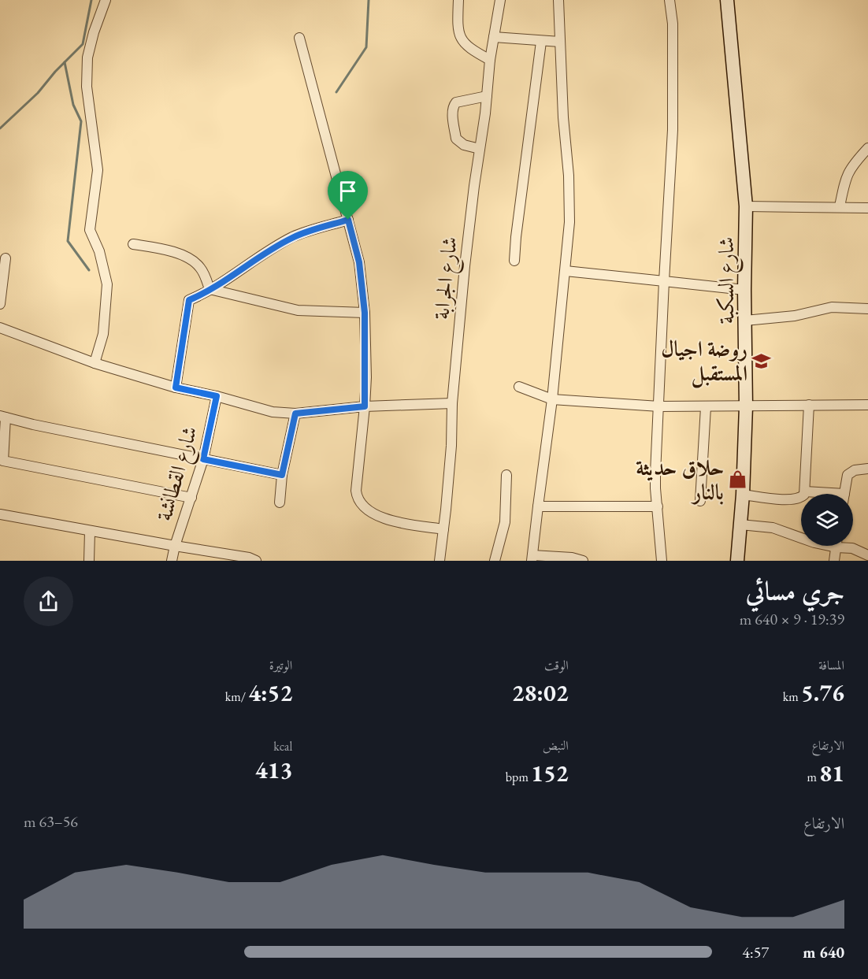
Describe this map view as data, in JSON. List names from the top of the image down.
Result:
{
  "streets": {
    "main road": ["شارع السكبة"],
    "street": ["شارع الجرابة", "شارع القطانشة"]
  },
  "places": {
    "school or university": ["روضة اجيال المستقبل"],
    "shop": ["حلاق حديثة بالنار"]
  },
  "page": {
    "heading": ["جري مسائي", "19:39 · 9 × 640 m"],
    "stats": [
      ["المسافة", "5.76 km"],
      ["الوقت", "28:02"],
      ["الوتيرة", "4:52 /km"],
      ["الارتفاع", "81 m"],
      ["النبض", "152 bpm"],
      ["kcal", "413"]
    ],
    "chart": ["الارتفاع", "56–63 m"],
    "list": [
      {
        "name": "640 m",
        "note": "4:57"
      }
    ]
  }
}
